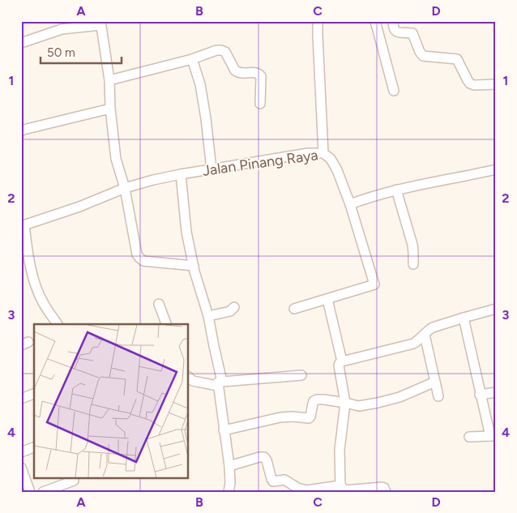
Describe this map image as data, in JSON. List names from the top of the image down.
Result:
{
  "streets": {
    "street": ["Jalan Pinang Raya"]
  },
  "scale_bar": "50 m",
  "grid": {
    "columns": [
      "A",
      "B",
      "C",
      "D"
    ],
    "rows": [
      "1",
      "2",
      "3",
      "4"
    ]
  }
}
